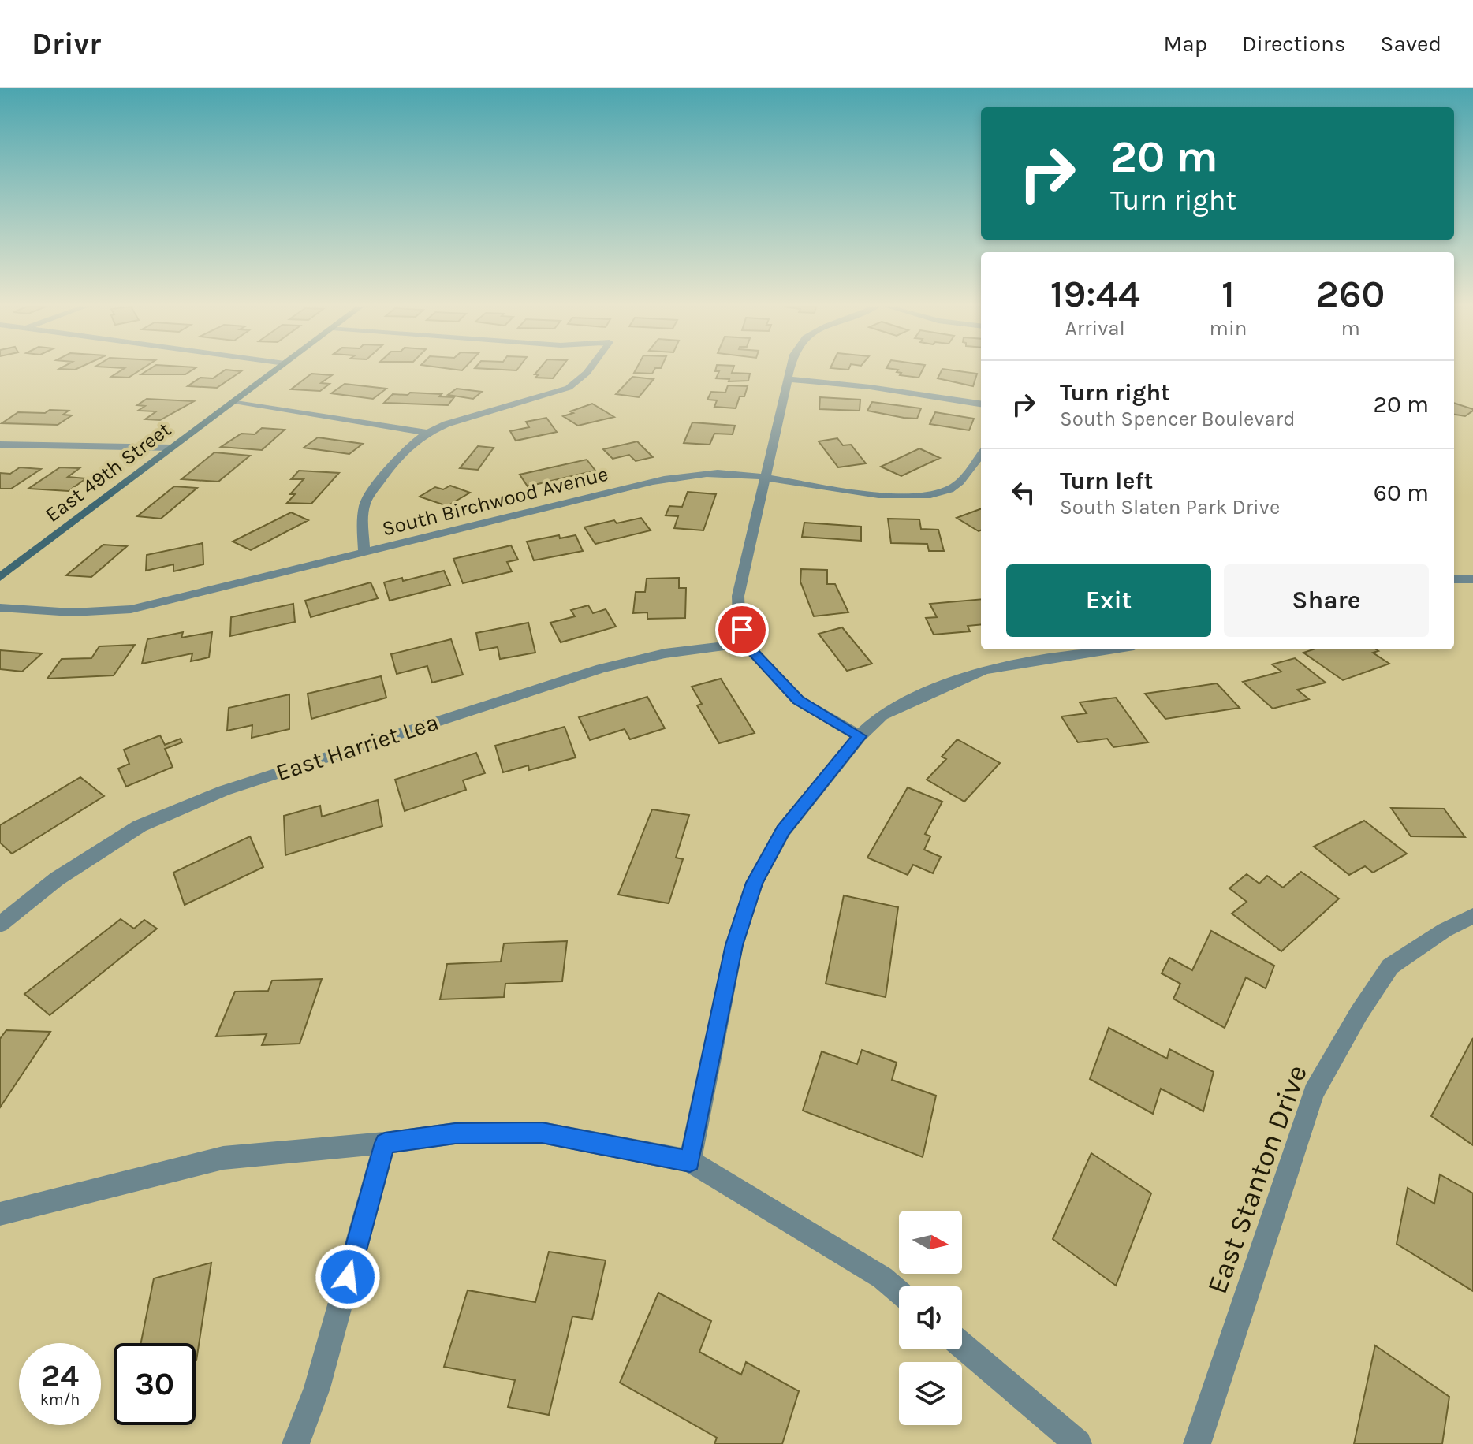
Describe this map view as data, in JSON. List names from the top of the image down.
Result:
{
  "streets": {
    "street": [
      "East 49th Street",
      "South Birchwood Avenue",
      "East Harriet Lea",
      "East Stanton Drive"
    ]
  },
  "north": "right",
  "page": {
    "header": "Drivr",
    "nav": ["Map", "Directions", "Saved"],
    "turn": ["20 m", "Turn right"],
    "eta": [
      "19:44",
      "Arrival",
      "1",
      "min",
      "260",
      "m"
    ],
    "list": [
      {
        "name": "Turn right",
        "note": "South Spencer Boulevard",
        "value": "20 m"
      },
      {
        "name": "Turn left",
        "note": "South Slaten Park Drive",
        "value": "60 m"
      }
    ],
    "buttons": ["Exit", "Share"],
    "speed": "24 km/h",
    "limit": "30"
  }
}
